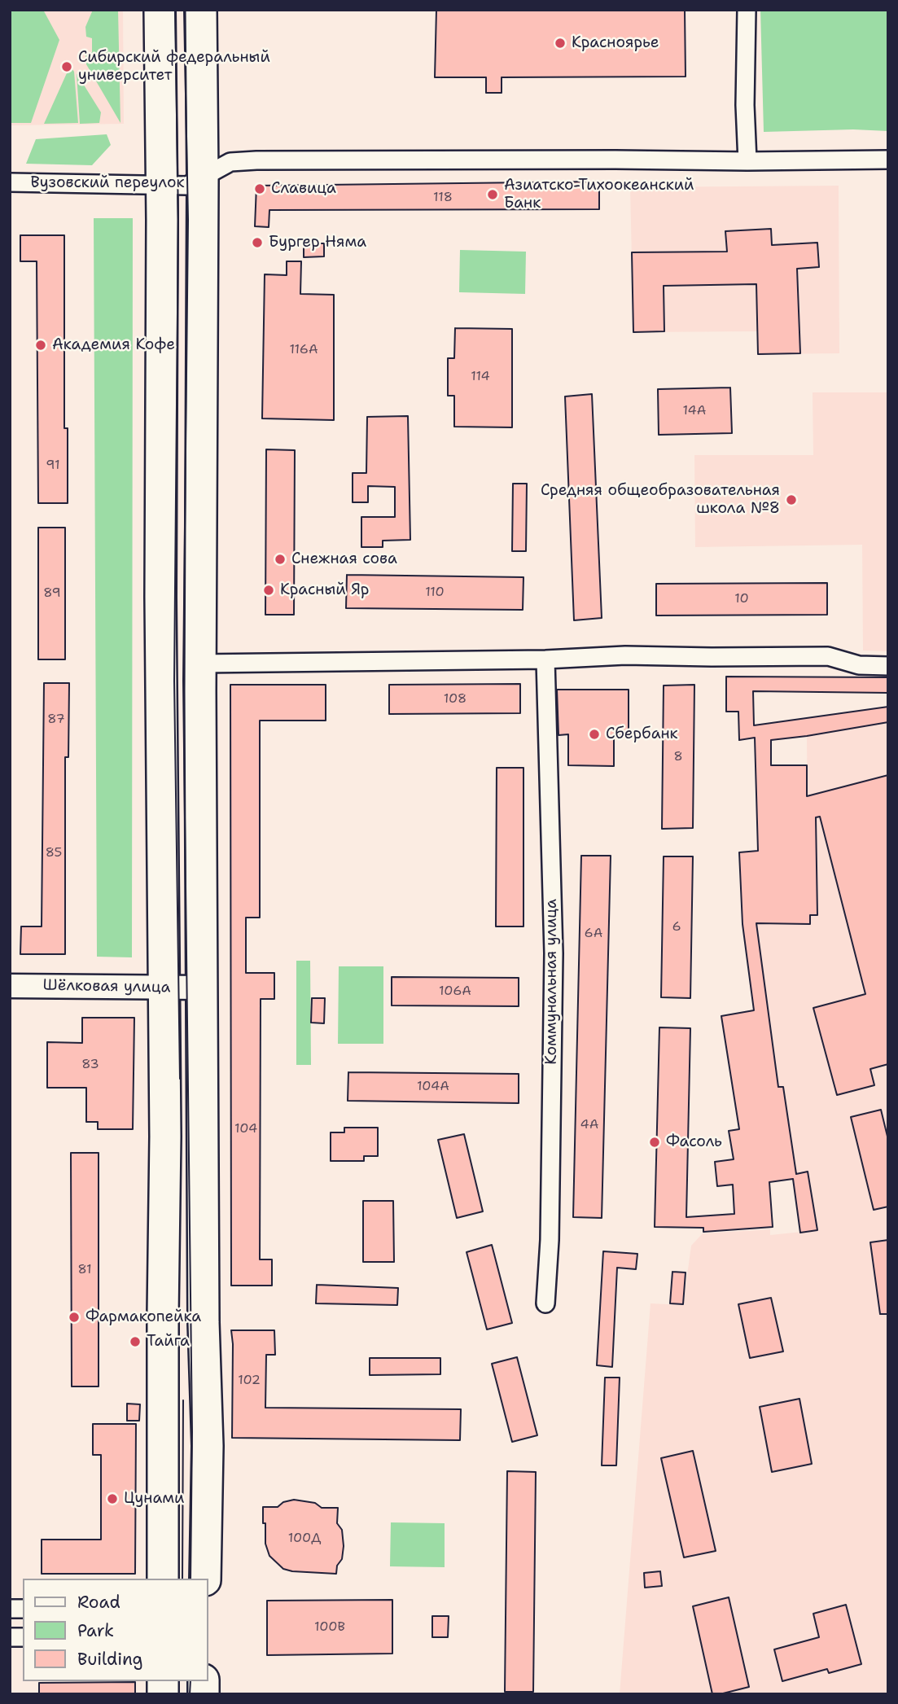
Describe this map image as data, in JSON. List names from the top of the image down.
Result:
{
  "streets": {
    "street": ["Вузовский переулок", "Коммунальная улица", "Шёлковая улица"]
  },
  "places": [
    "Красноярье",
    "Сибирский федеральный университет",
    "Славица",
    "Азиатско-Тихоокеанский Банк",
    "Бургер Няма",
    "Академия Кофе",
    "Средняя общеобразовательная школа №8",
    "Снежная сова",
    "Красный Яр",
    "Сбербанк",
    "Фасоль",
    "Фармакопейка",
    "Тайга",
    "Цунами"
  ],
  "house_numbers": [
    "118",
    "116А",
    "114",
    "14А",
    "91",
    "110",
    "89",
    "10",
    "108",
    "87",
    "8",
    "85",
    "6",
    "6А",
    "106А",
    "83",
    "104А",
    "4А",
    "104",
    "81",
    "102",
    "100Д",
    "100В"
  ],
  "legend": ["Road", "Park", "Building"]
}
